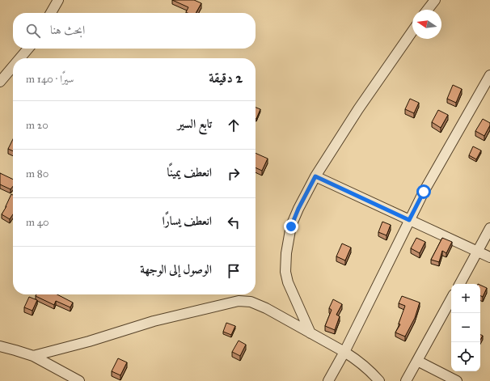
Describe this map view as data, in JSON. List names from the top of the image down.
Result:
{
  "north": "left",
  "page": {
    "search": "ابحث هنا",
    "heading": ["2 دقيقة", "سيرًا · 140 m"],
    "list": [
      ["تابع السير", "20 m"],
      ["انعطف يمينًا", "80 m"],
      ["انعطف يسارًا", "40 m"],
      "الوصول إلى الوجهة"
    ],
    "map_buttons": ["+", "−"]
  }
}
